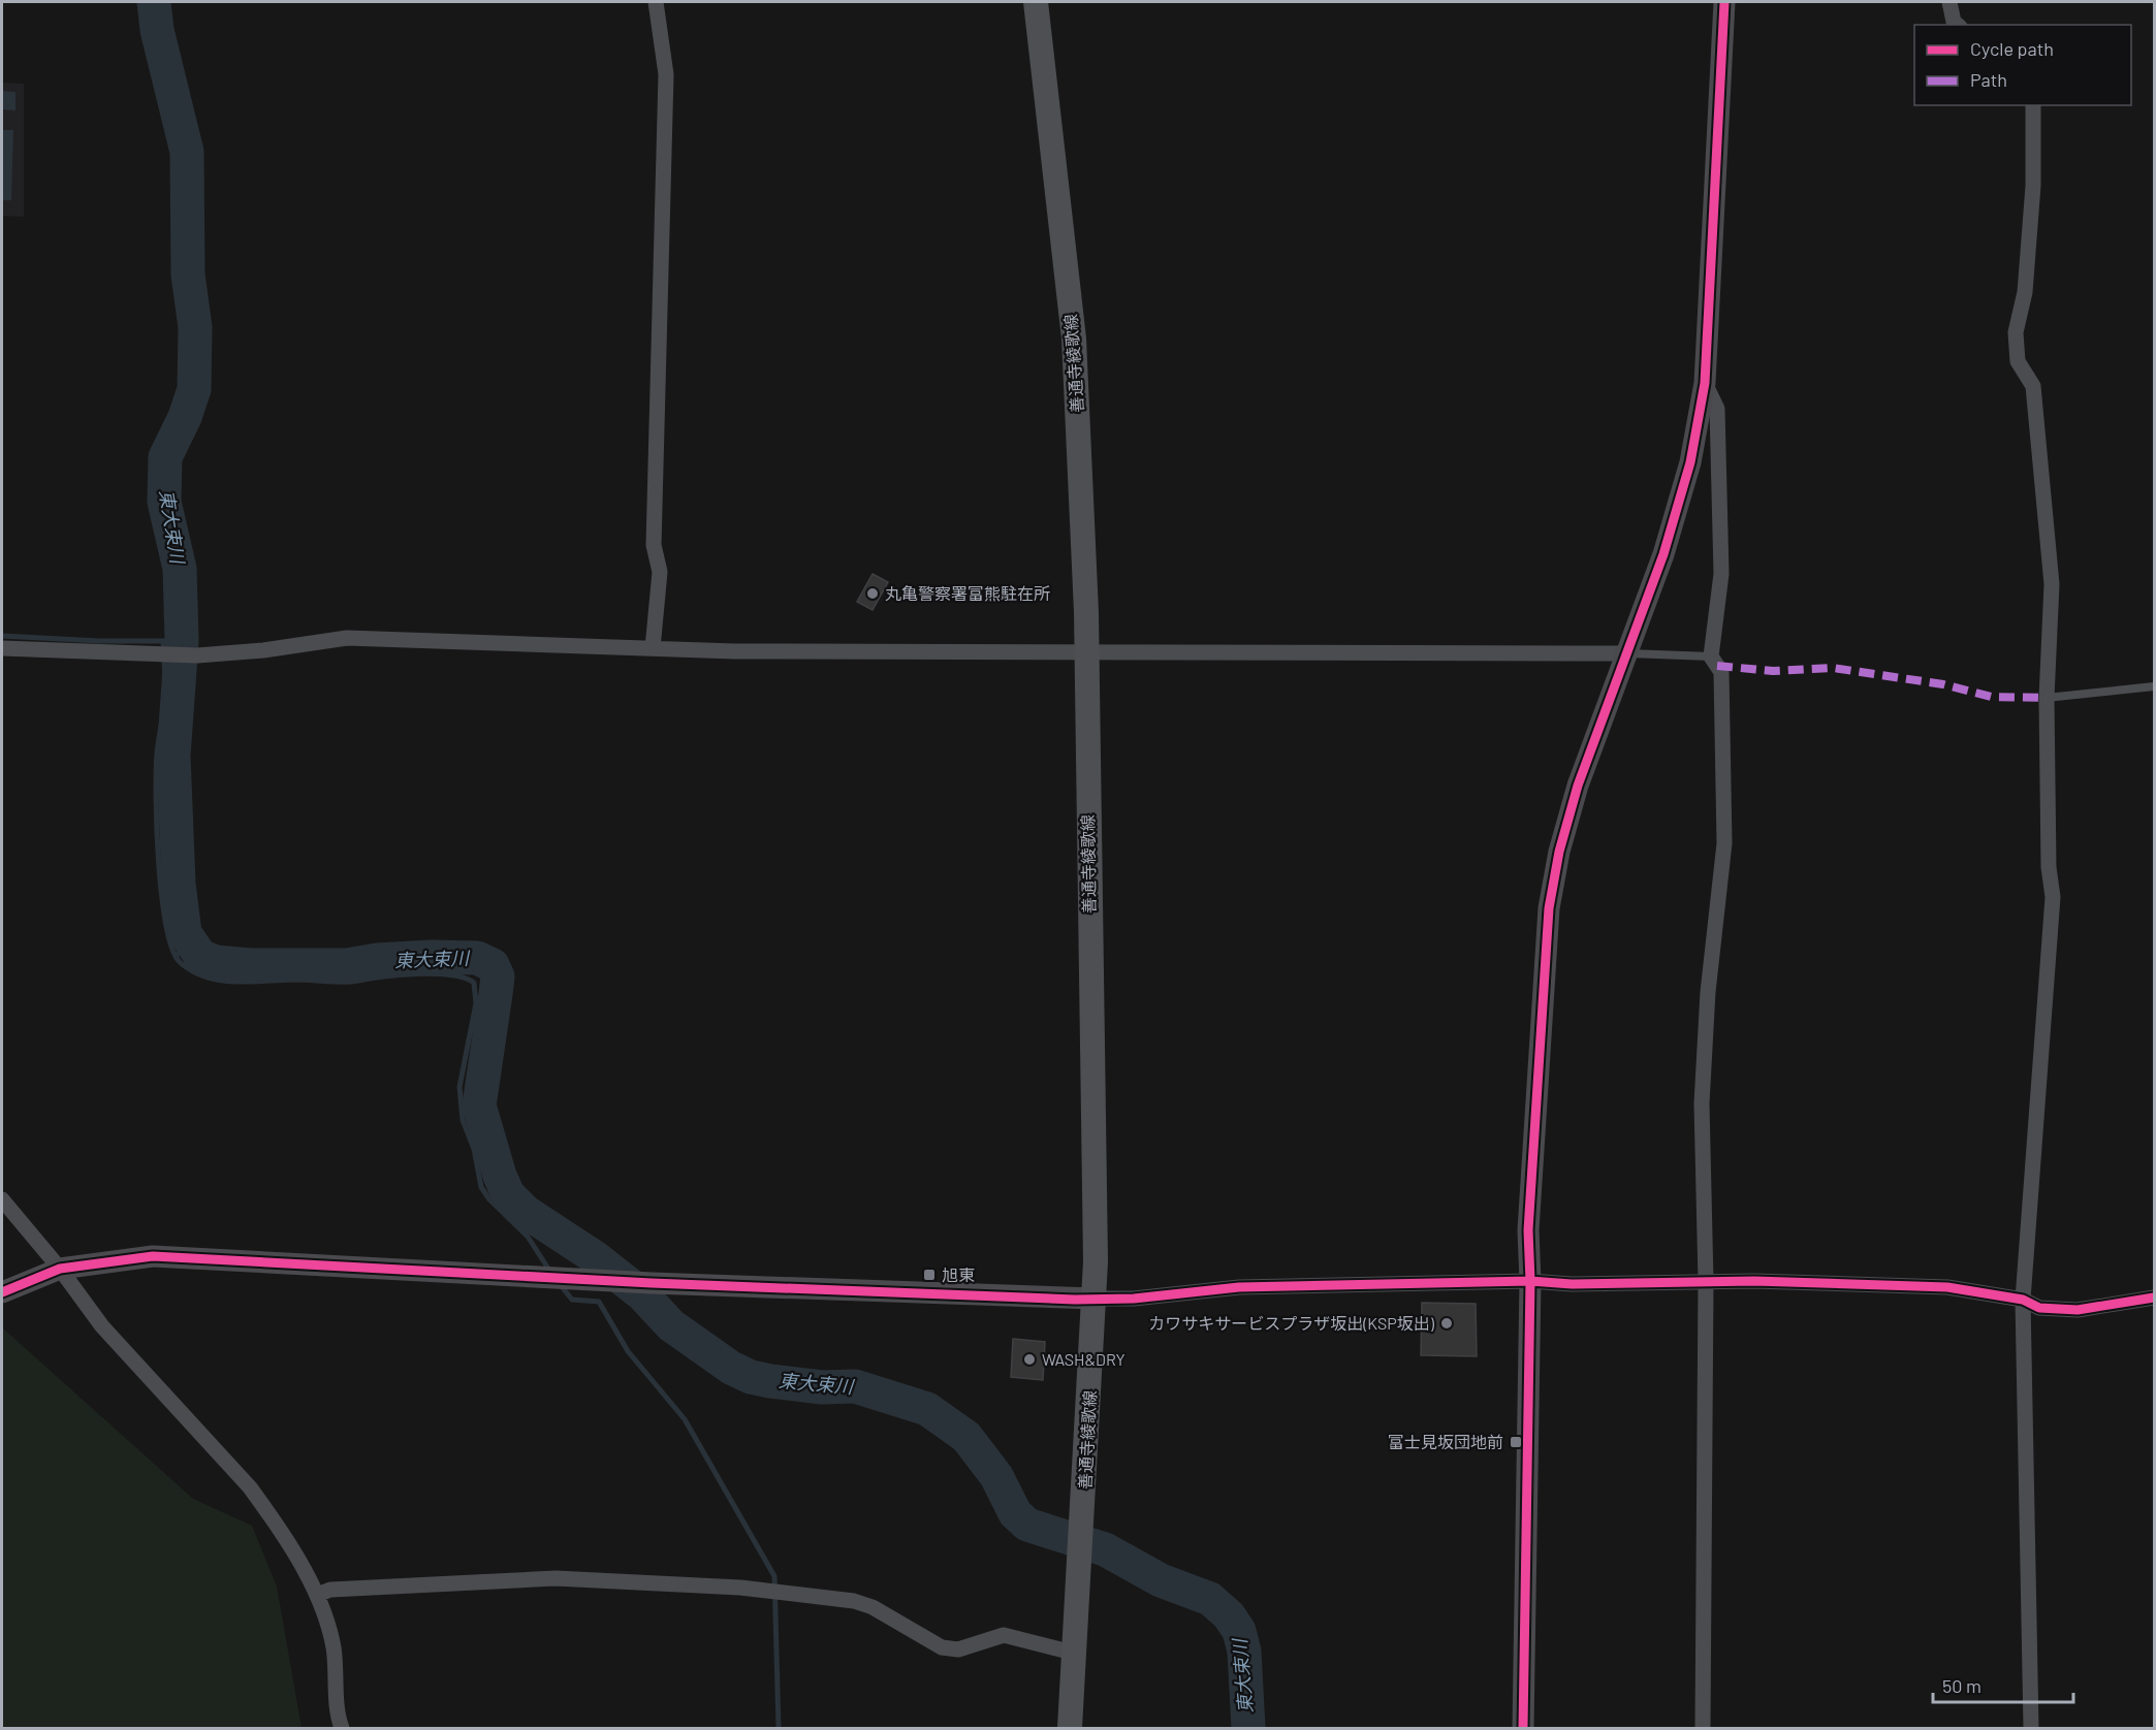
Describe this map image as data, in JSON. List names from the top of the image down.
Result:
{
  "streets": {
    "main road": ["善通寺綾歌線"]
  },
  "water": ["東大束川"],
  "places": {
    "other": ["丸亀警察署富熊駐在所", "カワサキサービスプラザ坂出(KSP坂出)", "WASH&DRY"],
    "transit": ["旭東", "富士見坂団地前"]
  },
  "legend": ["Cycle path", "Path"],
  "scale_bar": "50 m"
}
